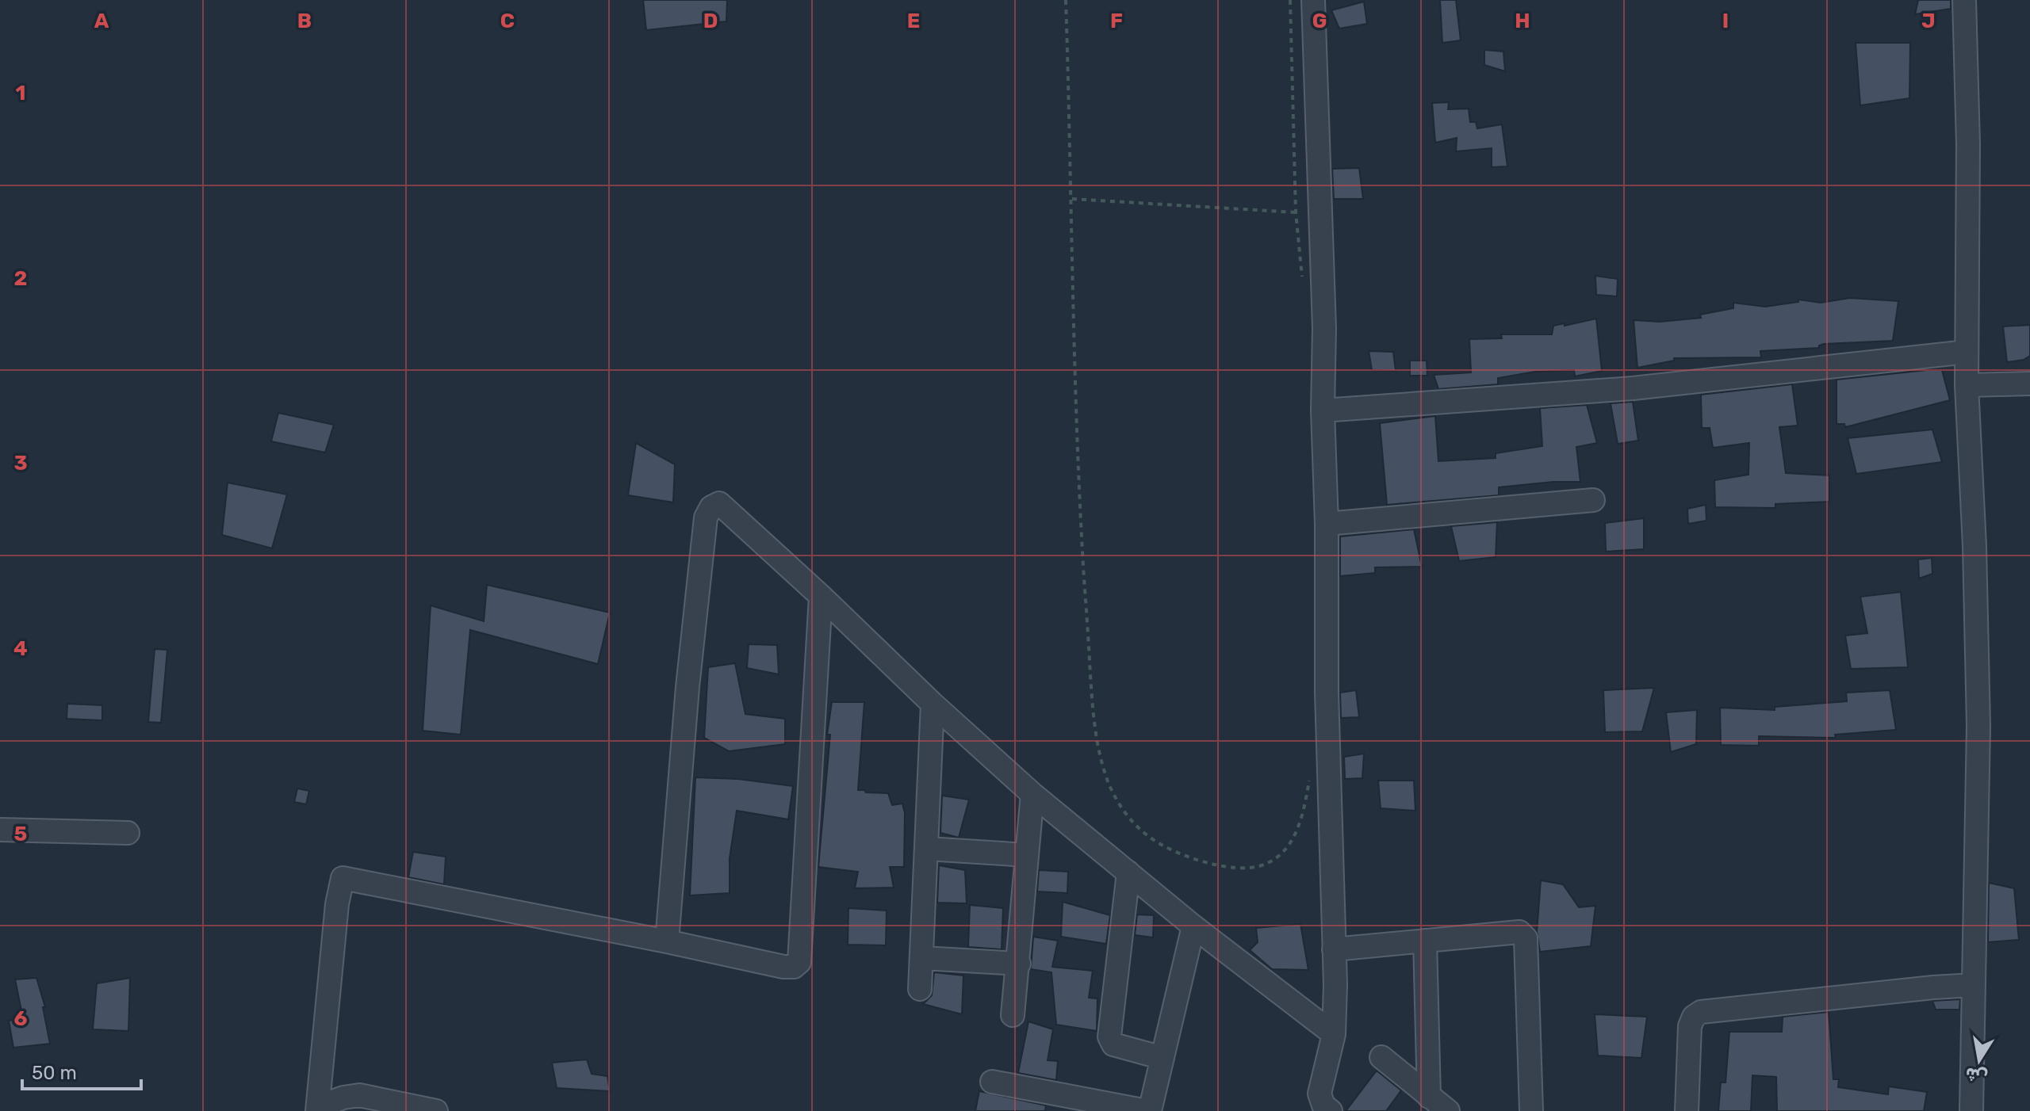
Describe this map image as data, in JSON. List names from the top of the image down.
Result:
{
  "scale_bar": "50 m",
  "north": "bottom",
  "grid": {
    "columns": [
      "A",
      "B",
      "C",
      "D",
      "E",
      "F",
      "G",
      "H",
      "I",
      "J"
    ],
    "rows": [
      "1",
      "2",
      "3",
      "4",
      "5",
      "6"
    ]
  }
}
